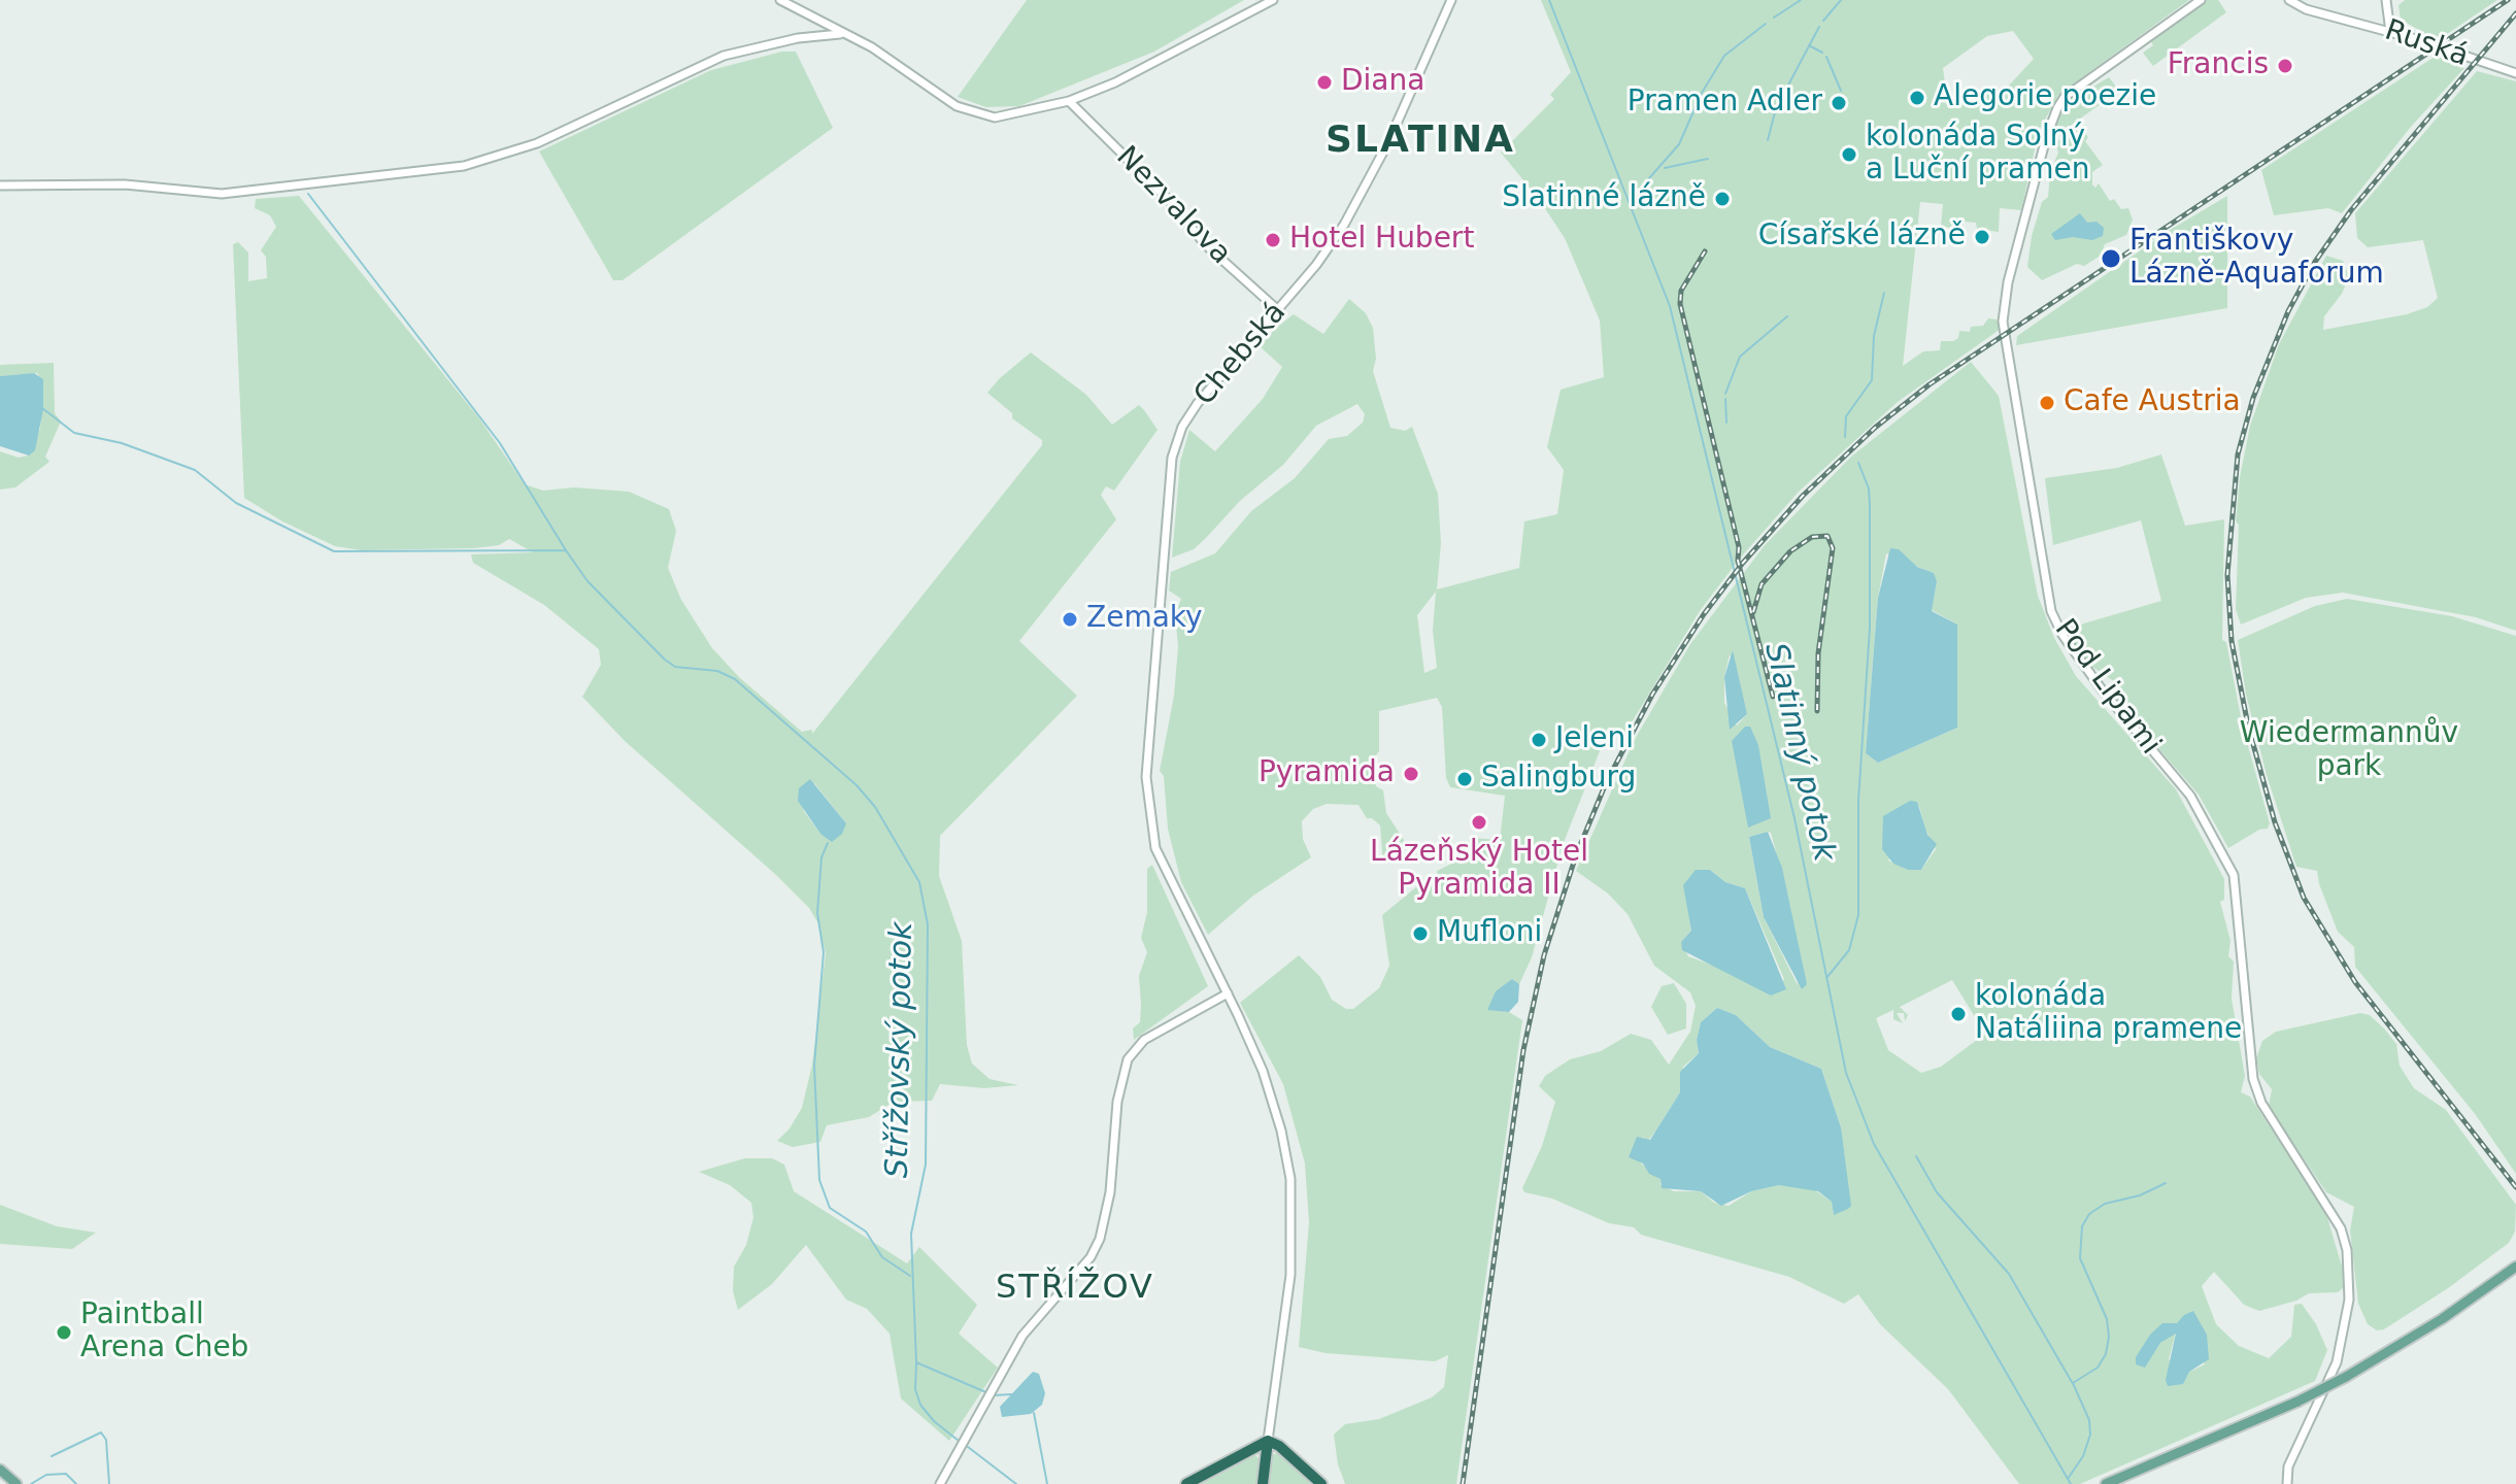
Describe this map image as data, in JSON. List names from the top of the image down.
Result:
{
  "streets": {
    "street": [
      "Ruská",
      "Nezvalova",
      "Chebská",
      "Pod Lipami"
    ]
  },
  "crossings": [
    ["Nezvalova", "Chebská"]
  ],
  "districts": ["SLATINA", "STŘÍŽOV"],
  "water": ["Slatinný potok", "Střížovský potok"],
  "parks": ["Wiedermannův park"],
  "places": [
    "Francis",
    "Diana",
    "Alegorie poezie",
    "Pramen Adler",
    "kolonáda Solný a Luční pramen",
    "Slatinné lázně",
    "Císařské lázně",
    "Hotel Hubert",
    "Františkovy Lázně-Aquaforum",
    "Cafe Austria",
    "Zemaky",
    "Jeleni",
    "Pyramida",
    "Salingburg",
    "Lázeňský Hotel Pyramida II",
    "Mufloni",
    "kolonáda Natáliina pramene",
    "Paintball Arena Cheb"
  ]
}
